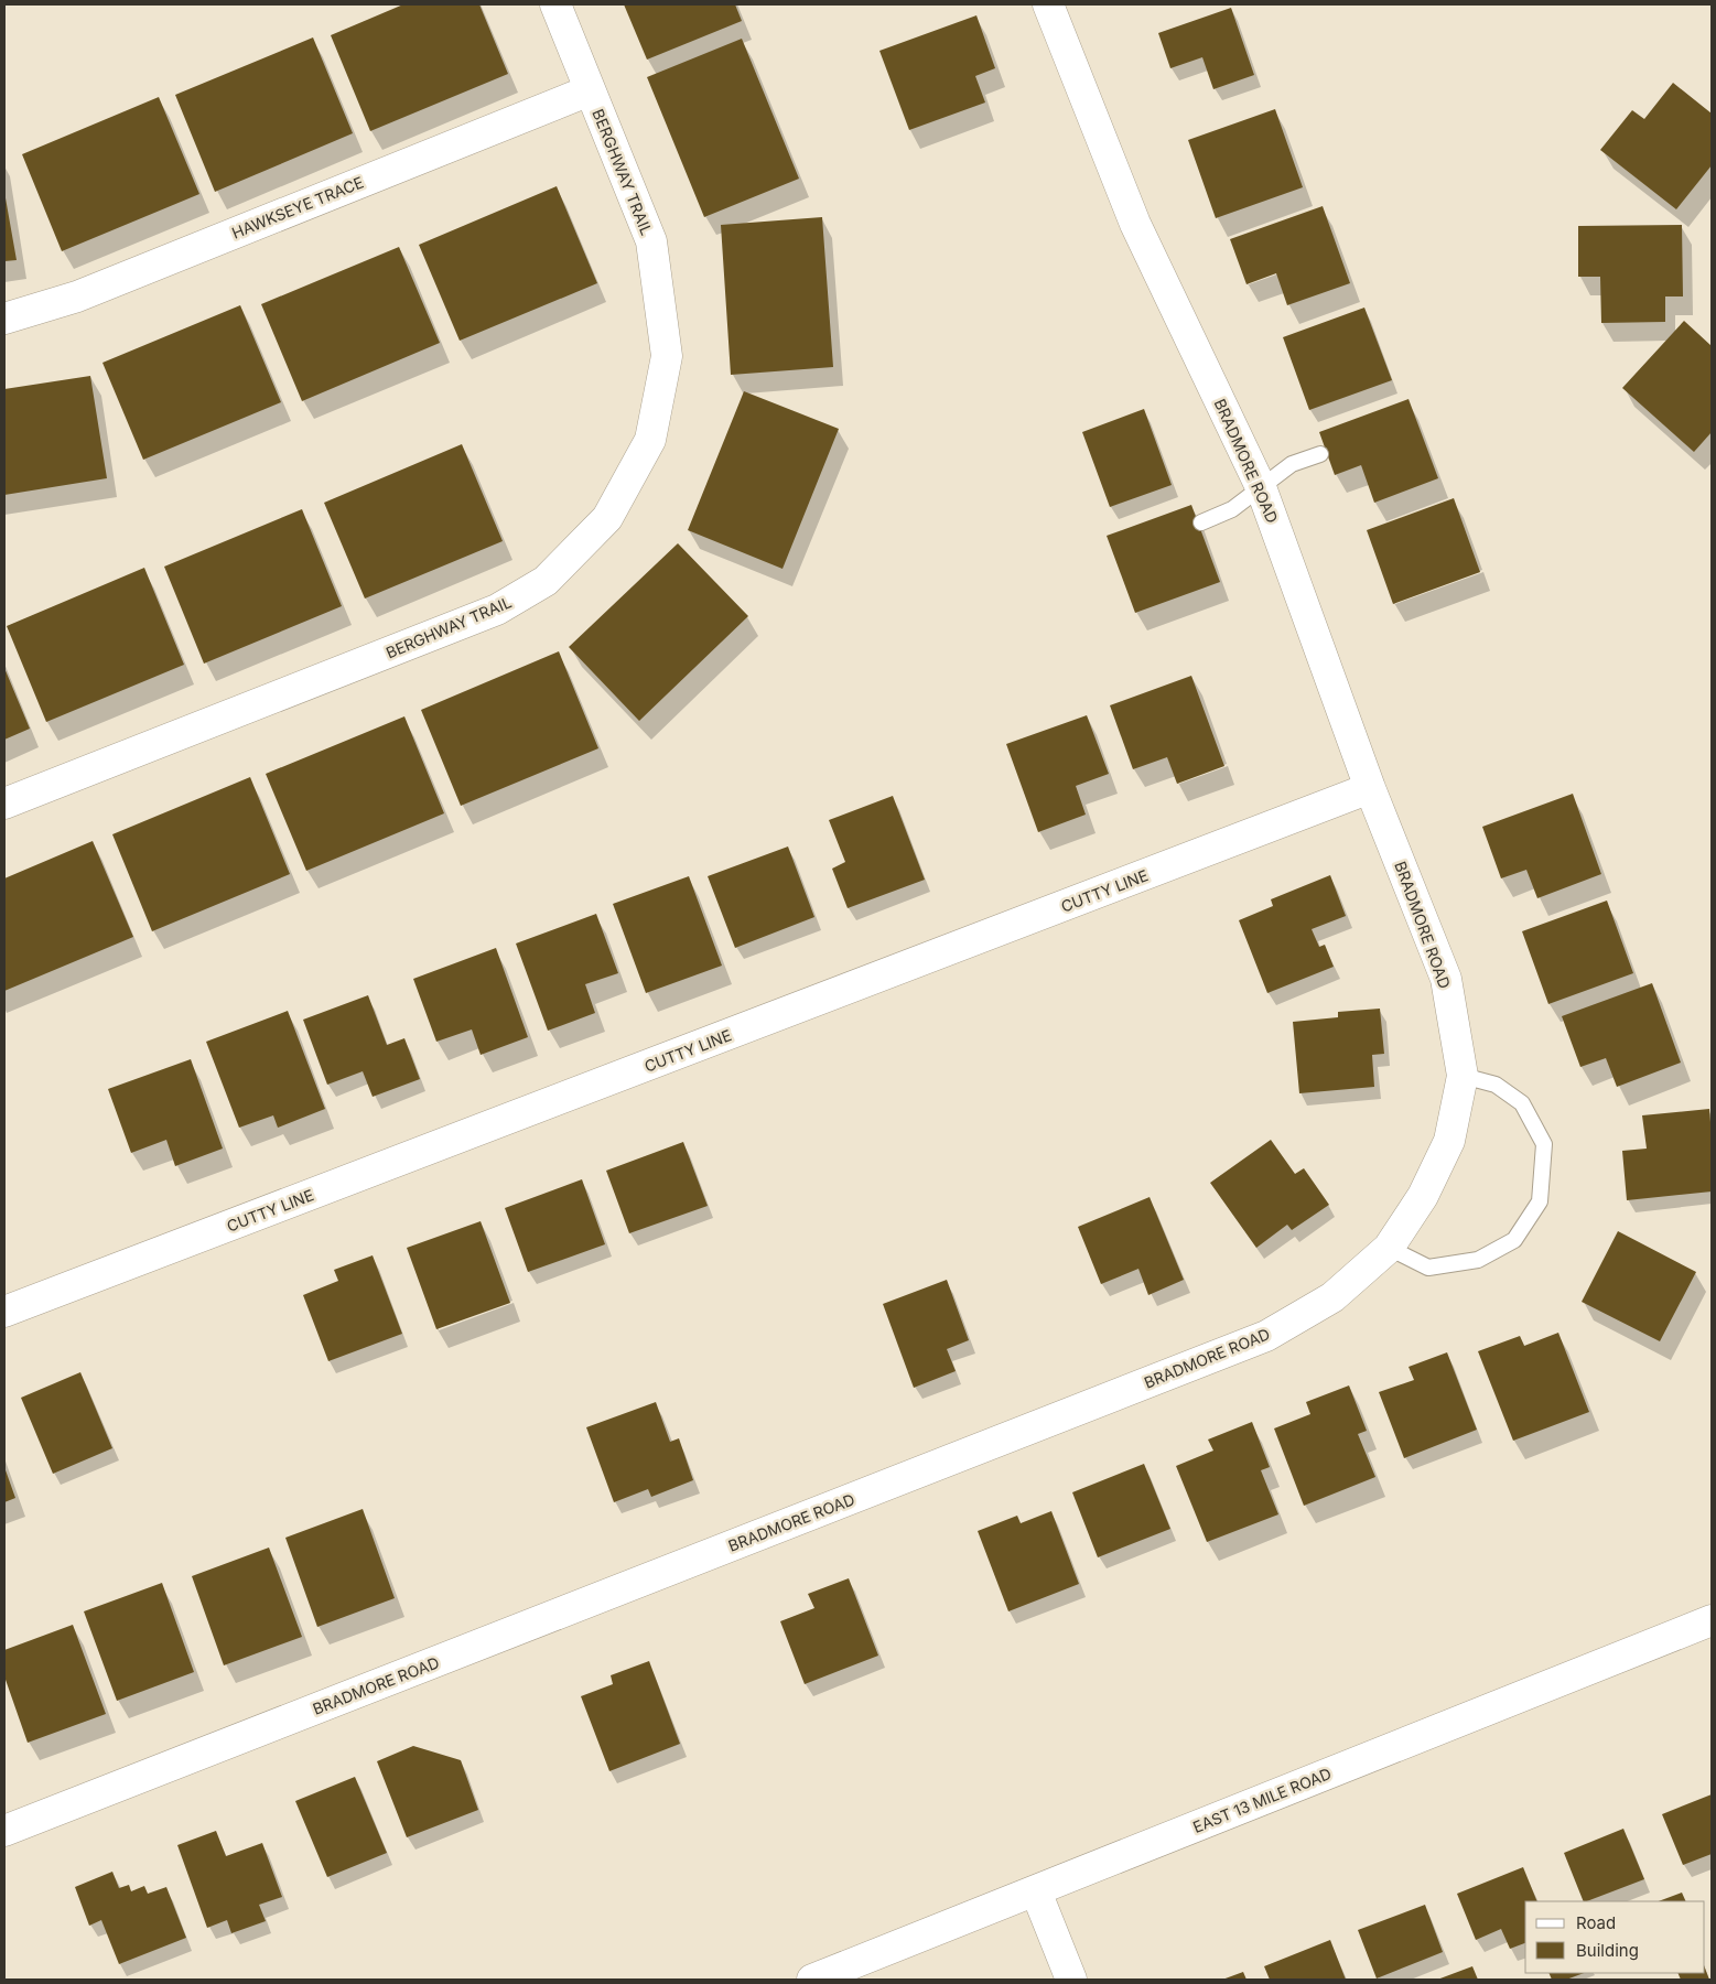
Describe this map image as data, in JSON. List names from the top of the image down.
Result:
{
  "streets": {
    "street": [
      "BERGHWAY TRAIL",
      "HAWKSEYE TRACE",
      "BRADMORE ROAD",
      "CUTTY LINE",
      "EAST 13 MILE ROAD"
    ]
  },
  "crossings": [
    ["BERGHWAY TRAIL", "HAWKSEYE TRACE"],
    ["BRADMORE ROAD", "CUTTY LINE"]
  ],
  "legend": ["Road", "Building"]
}
